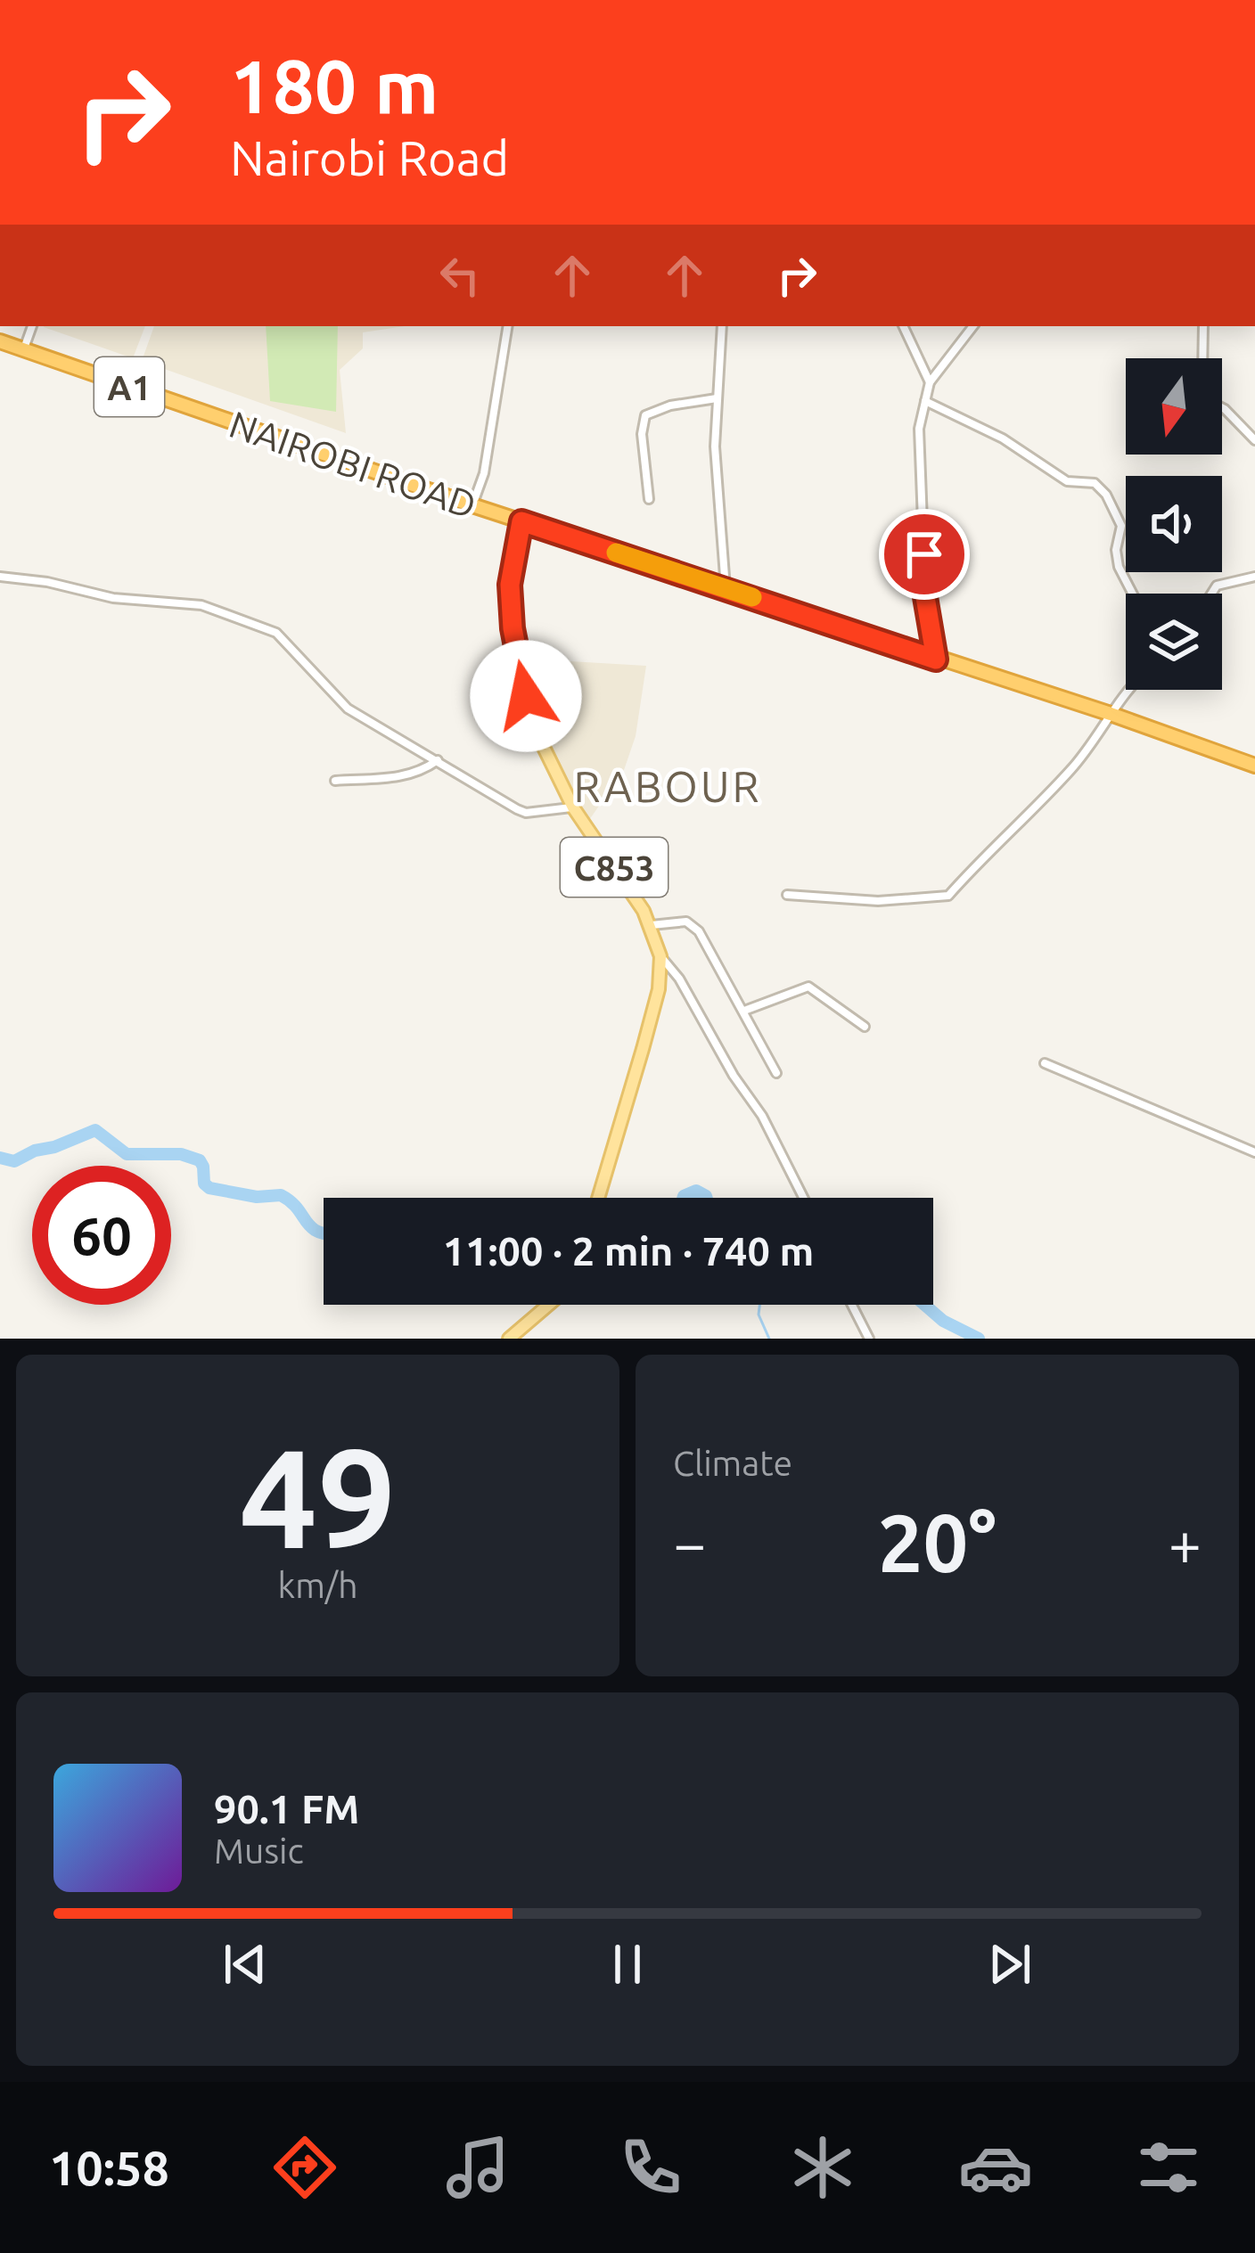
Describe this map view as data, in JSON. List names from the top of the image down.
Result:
{
  "streets": {
    "highway": ["A1", "NAIROBI ROAD"],
    "main road": ["C853"]
  },
  "crossings": [
    ["NAIROBI ROAD", "C853"]
  ],
  "districts": ["RABOUR"],
  "north": "bottom",
  "page": {
    "turn": ["180 m", "Nairobi Road"],
    "limit": "60",
    "trip": "11:00 · 2 min · 740 m",
    "tile": [
      ["49", "km/h"],
      "Climate"
    ],
    "heat": ["−", "20°", "+"],
    "song": ["90.1 FM", "Music"],
    "tabs": "10:58"
  }
}
